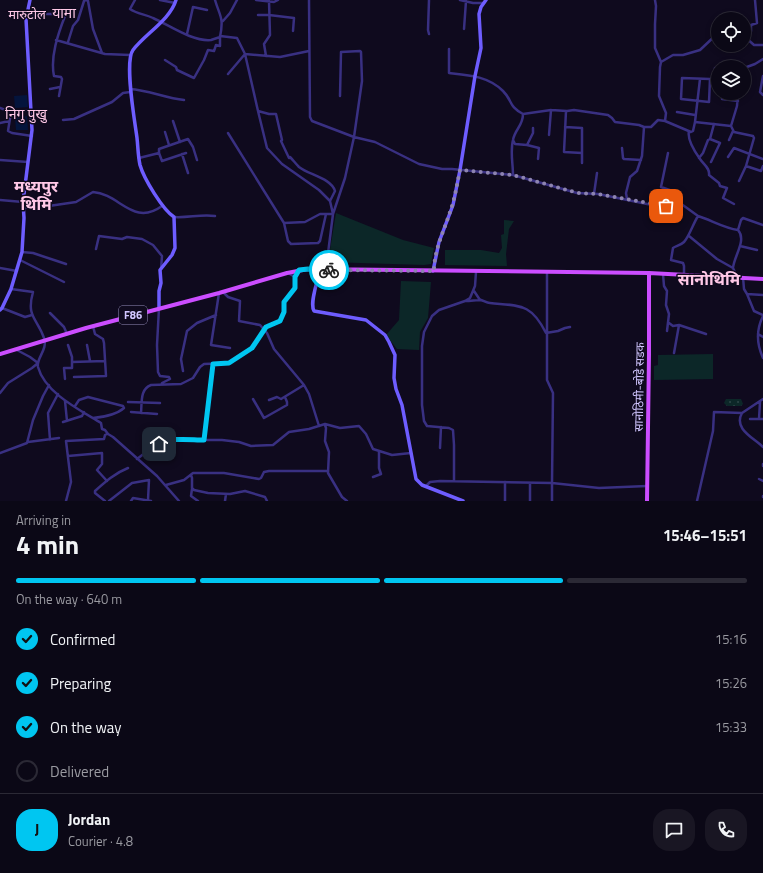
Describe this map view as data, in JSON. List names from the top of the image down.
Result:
{
  "streets": {
    "main road": ["F86", "सानोठिमी-बोडे सडक"]
  },
  "crossings": [
    ["F86", "सानोठिमी-बोडे सडक"]
  ],
  "districts": [
    "यामा",
    "मारुटोल",
    "निगु पुखु",
    "मध्यपुर थिमि",
    "सानोथिमि"
  ],
  "page": {
    "heading": ["4 min", "Arriving in", "15:46–15:51"],
    "panel": ["Jordan", "Courier · 4.8"],
    "bar": "On the way · 640 m",
    "list": [
      ["Confirmed", "15:16"],
      ["Preparing", "15:26"],
      ["On the way", "15:33"],
      "Delivered"
    ],
    "round": "J"
  }
}
